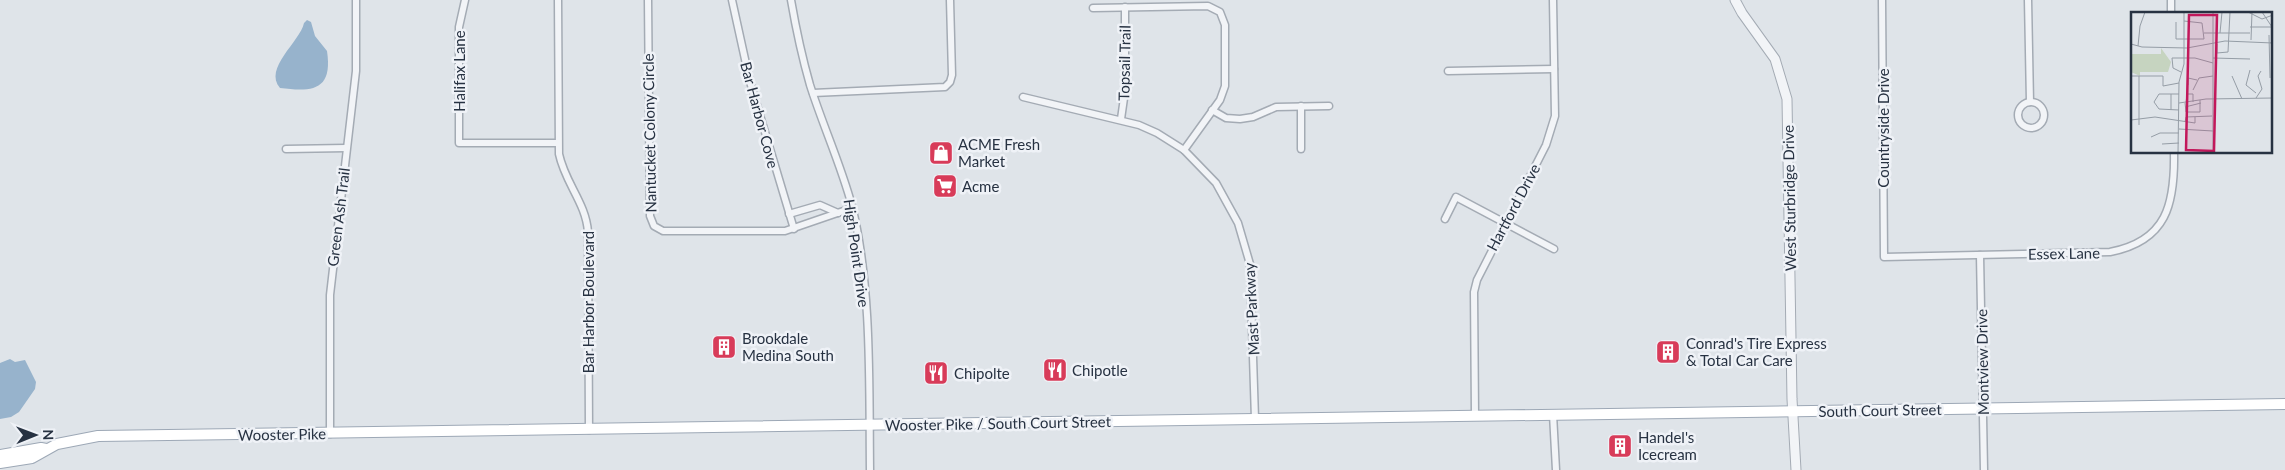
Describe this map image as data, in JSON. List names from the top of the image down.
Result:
{
  "streets": {
    "main road": ["South Court Street", "Wooster Pike / South Court Street", "Wooster Pike"],
    "street": [
      "Topsail Trail",
      "Halifax Lane",
      "Bar Harbor Cove",
      "Countryside Drive",
      "Nantucket Colony Circle",
      "West Sturbridge Drive",
      "Hartford Drive",
      "Green Ash Trail",
      "High Point Drive",
      "Essex Lane",
      "Bar Harbor Boulevard",
      "Mast Parkway",
      "Montview Drive"
    ]
  },
  "crossings": [
    ["Topsail Trail", "Mast Parkway"],
    ["Halifax Lane", "Bar Harbor Boulevard"],
    ["Bar Harbor Cove", "Nantucket Colony Circle"],
    ["Countryside Drive", "Essex Lane"],
    ["Nantucket Colony Circle", "High Point Drive"],
    ["West Sturbridge Drive", "South Court Street"],
    ["Hartford Drive", "South Court Street"],
    ["Hartford Drive", "Wooster Pike / South Court Street"],
    ["Green Ash Trail", "Wooster Pike"],
    ["High Point Drive", "Wooster Pike / South Court Street"],
    ["Essex Lane", "Montview Drive"],
    ["Bar Harbor Boulevard", "Wooster Pike / South Court Street"],
    ["Mast Parkway", "Wooster Pike / South Court Street"],
    ["Montview Drive", "South Court Street"],
    ["South Court Street", "Wooster Pike / South Court Street"],
    ["Wooster Pike / South Court Street", "Wooster Pike"]
  ],
  "places": {
    "shop": ["ACME Fresh Market"],
    "supermarket": ["Acme"],
    "building": ["Brookdale Medina South", "Conrad's Tire Express & Total Car Care", "Handel's Icecream"],
    "restaurant": ["Chipotle", "Chipolte"]
  },
  "north": "right"
}
